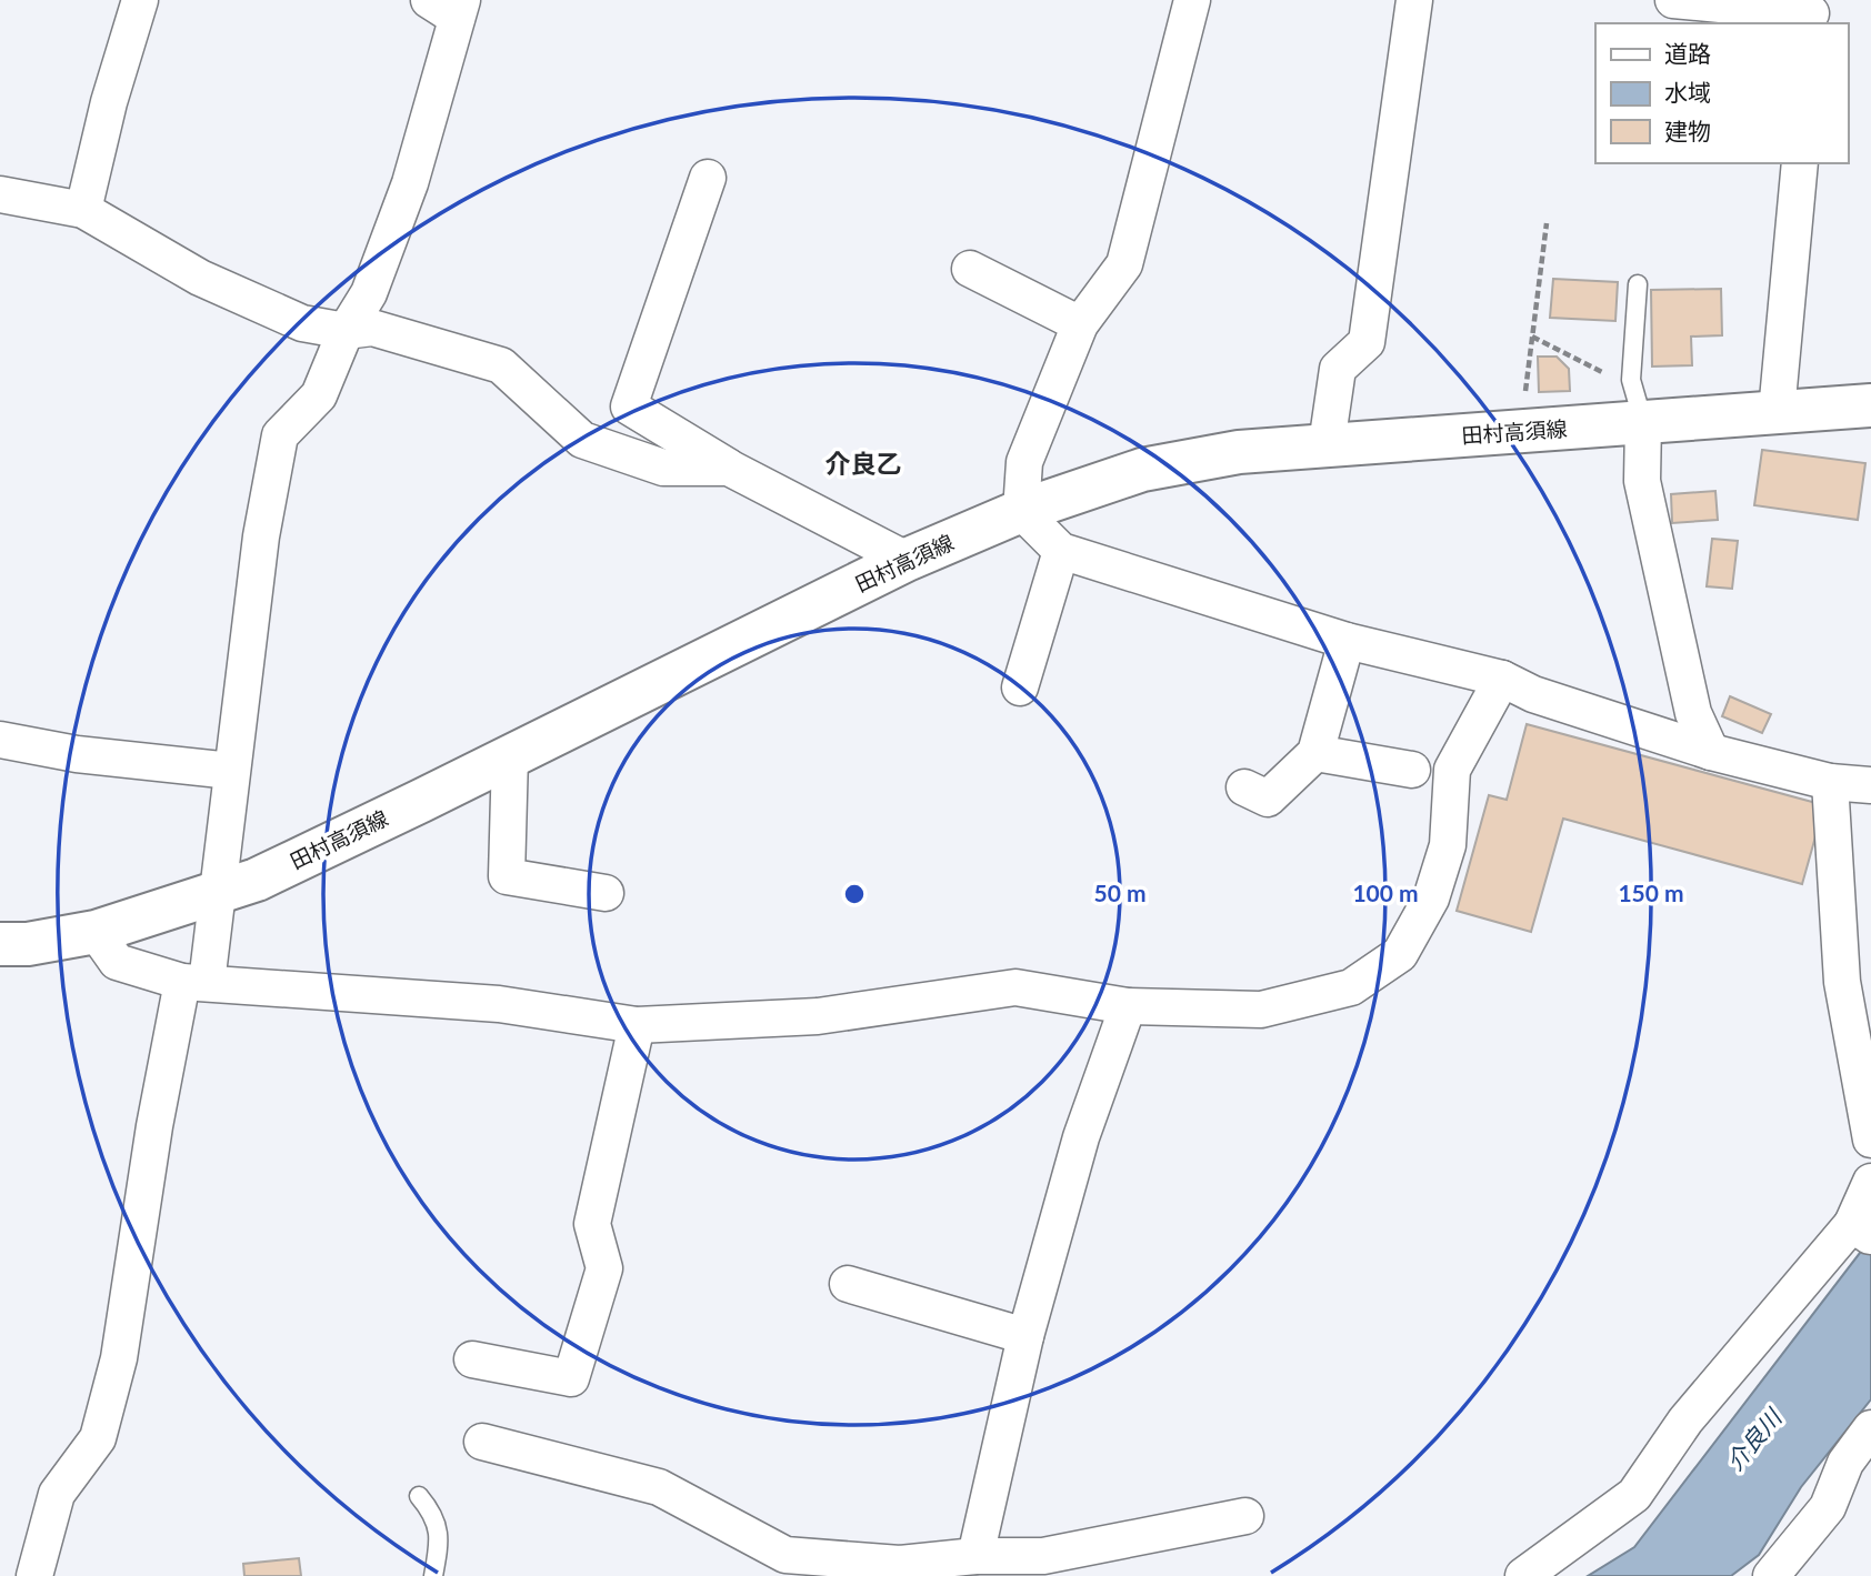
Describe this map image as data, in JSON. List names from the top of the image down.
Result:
{
  "streets": {
    "main road": ["田村高須線"]
  },
  "districts": ["介良乙"],
  "water": ["介良川"],
  "legend": ["道路", "水域", "建物"],
  "rings": ["50 m", "100 m", "150 m"]
}
